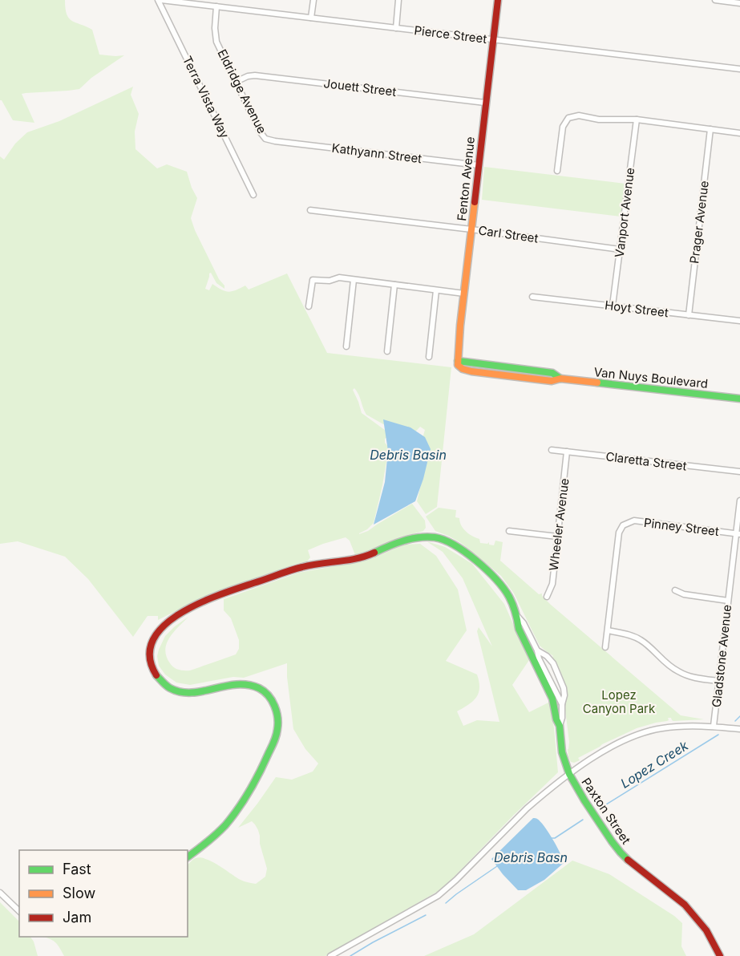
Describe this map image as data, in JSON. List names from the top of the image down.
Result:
{
  "streets": {
    "street": [
      "Pierce Street",
      "Jouett Street",
      "Eldridge Avenue",
      "Terra Vista Way",
      "Kathyann Street",
      "Fenton Avenue",
      "Vanport Avenue",
      "Prager Avenue",
      "Carl Street",
      "Hoyt Street",
      "Van Nuys Boulevard",
      "Claretta Street",
      "Wheeler Avenue",
      "Pinney Street",
      "Gladstone Avenue",
      "Paxton Street"
    ]
  },
  "crossings": [
    ["Pierce Street", "Eldridge Avenue"],
    ["Pierce Street", "Terra Vista Way"],
    ["Pierce Street", "Fenton Avenue"],
    ["Jouett Street", "Eldridge Avenue"],
    ["Jouett Street", "Fenton Avenue"],
    ["Eldridge Avenue", "Kathyann Street"],
    ["Kathyann Street", "Fenton Avenue"],
    ["Fenton Avenue", "Carl Street"],
    ["Fenton Avenue", "Van Nuys Boulevard"],
    ["Vanport Avenue", "Carl Street"],
    ["Vanport Avenue", "Hoyt Street"],
    ["Prager Avenue", "Hoyt Street"],
    ["Claretta Street", "Wheeler Avenue"],
    ["Pinney Street", "Gladstone Avenue"]
  ],
  "water": ["Debris Basin", "Lopez Creek", "Debris Basn"],
  "parks": ["Lopez Canyon Park"],
  "legend": ["Fast", "Slow", "Jam"]
}
